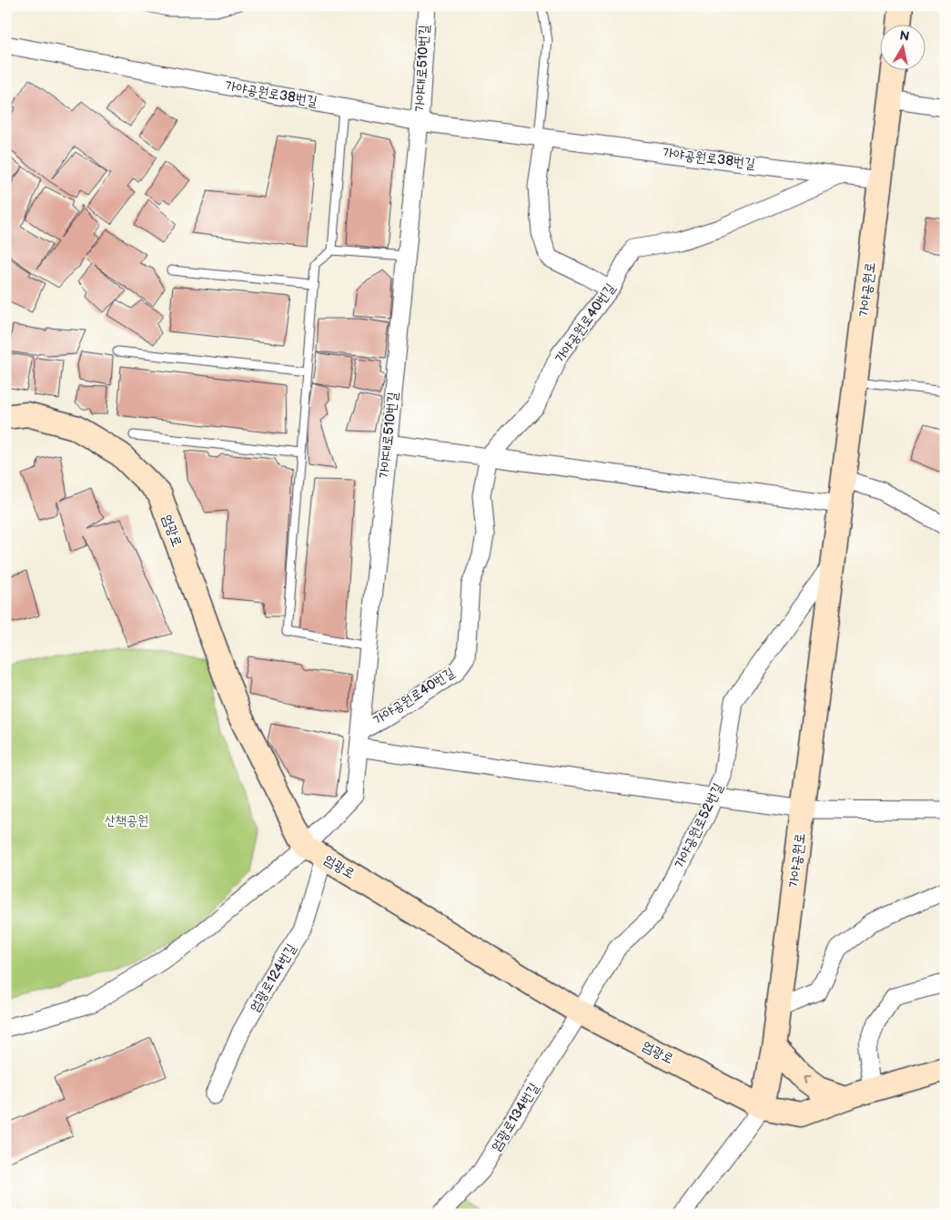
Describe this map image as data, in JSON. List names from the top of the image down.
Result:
{
  "streets": {
    "main road": ["가야공원로", "엄광로"],
    "street": [
      "가야대로510번길",
      "가야공원로38번길",
      "가야공원로40번길",
      "가야공원로52번길",
      "엄광로124번길",
      "엄광로134번길"
    ]
  },
  "crossings": [
    ["가야대로510번길", "가야공원로38번길"],
    ["가야대로510번길", "가야공원로40번길"],
    ["가야대로510번길", "엄광로"],
    ["가야대로510번길", "엄광로124번길"],
    ["가야공원로38번길", "가야공원로"],
    ["가야공원로38번길", "가야공원로40번길"],
    ["가야공원로", "엄광로"],
    ["가야공원로", "가야공원로52번길"],
    ["엄광로", "가야공원로52번길"],
    ["엄광로", "엄광로124번길"],
    ["엄광로", "엄광로134번길"],
    ["가야공원로52번길", "엄광로134번길"]
  ],
  "parks": ["산책공원"],
  "north": "top"
}
